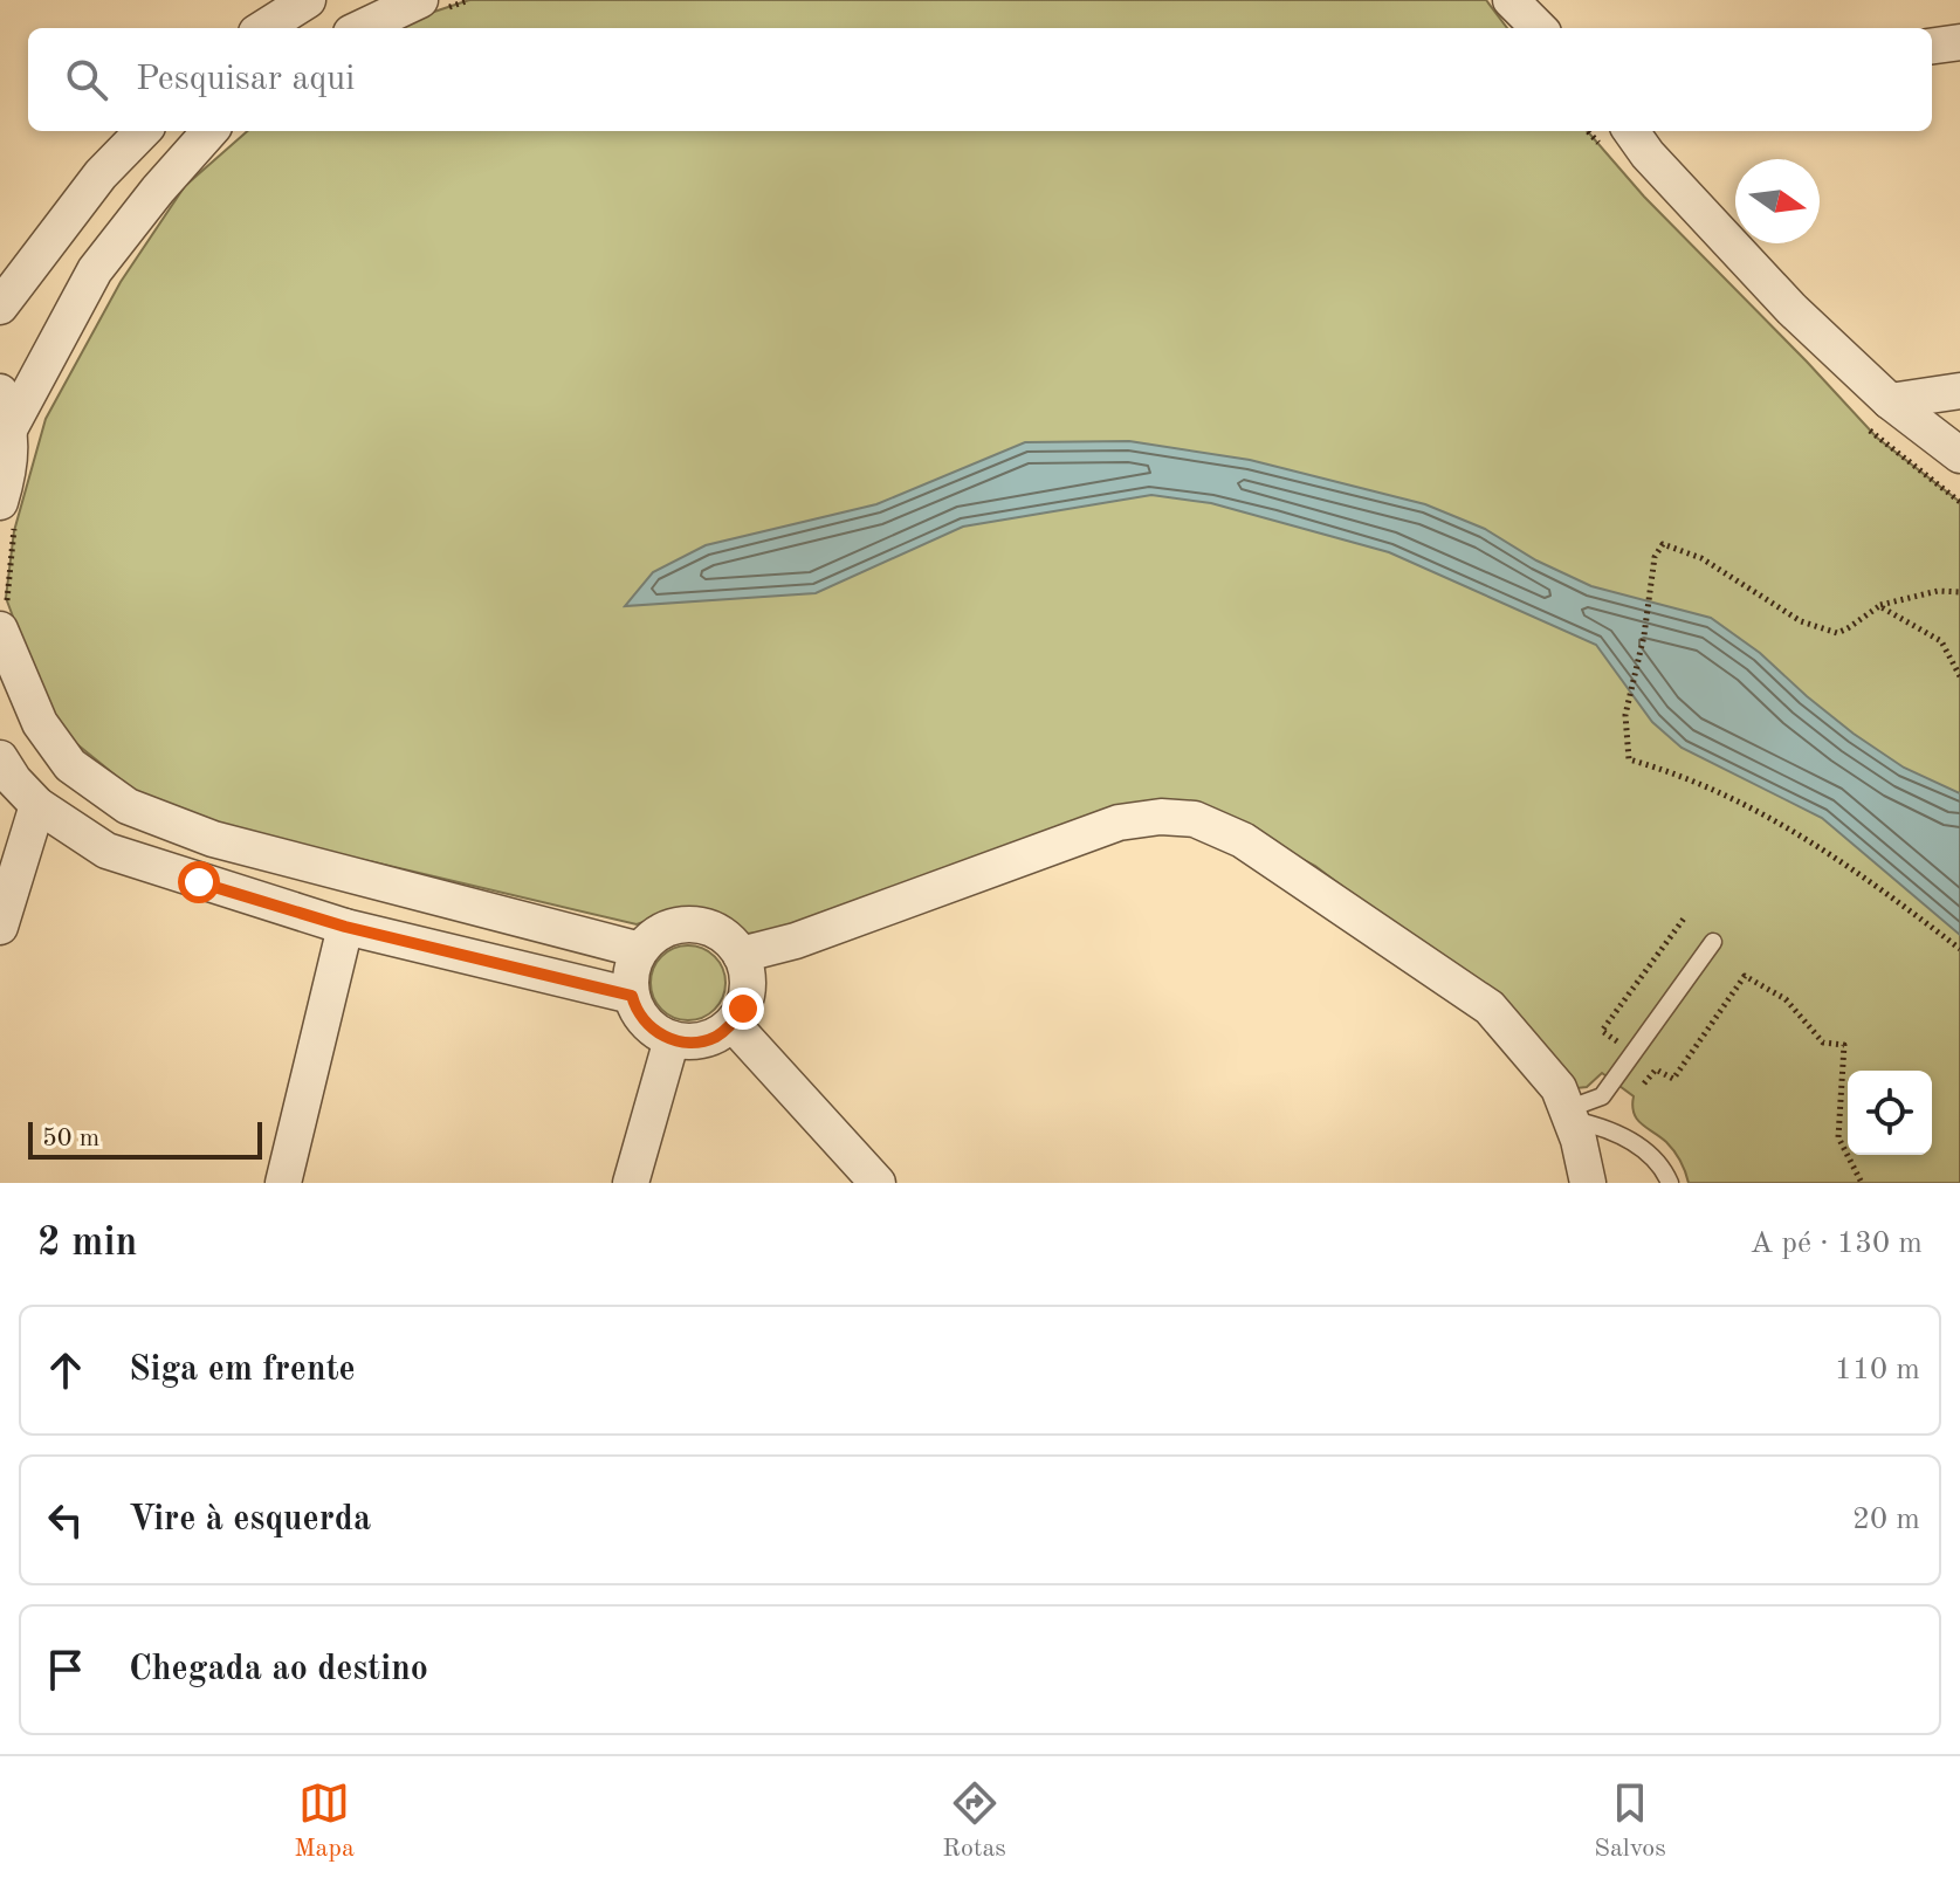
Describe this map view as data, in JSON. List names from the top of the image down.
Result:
{
  "scale_bar": "50 m",
  "north": "right",
  "page": {
    "search": "Pesquisar aqui",
    "scale": "50 m",
    "heading": ["2 min", "A pé · 130 m"],
    "list": [
      ["Siga em frente", "110 m"],
      ["Vire à esquerda", "20 m"],
      "Chegada ao destino"
    ],
    "nav": ["Mapa", "Rotas", "Salvos"]
  }
}
